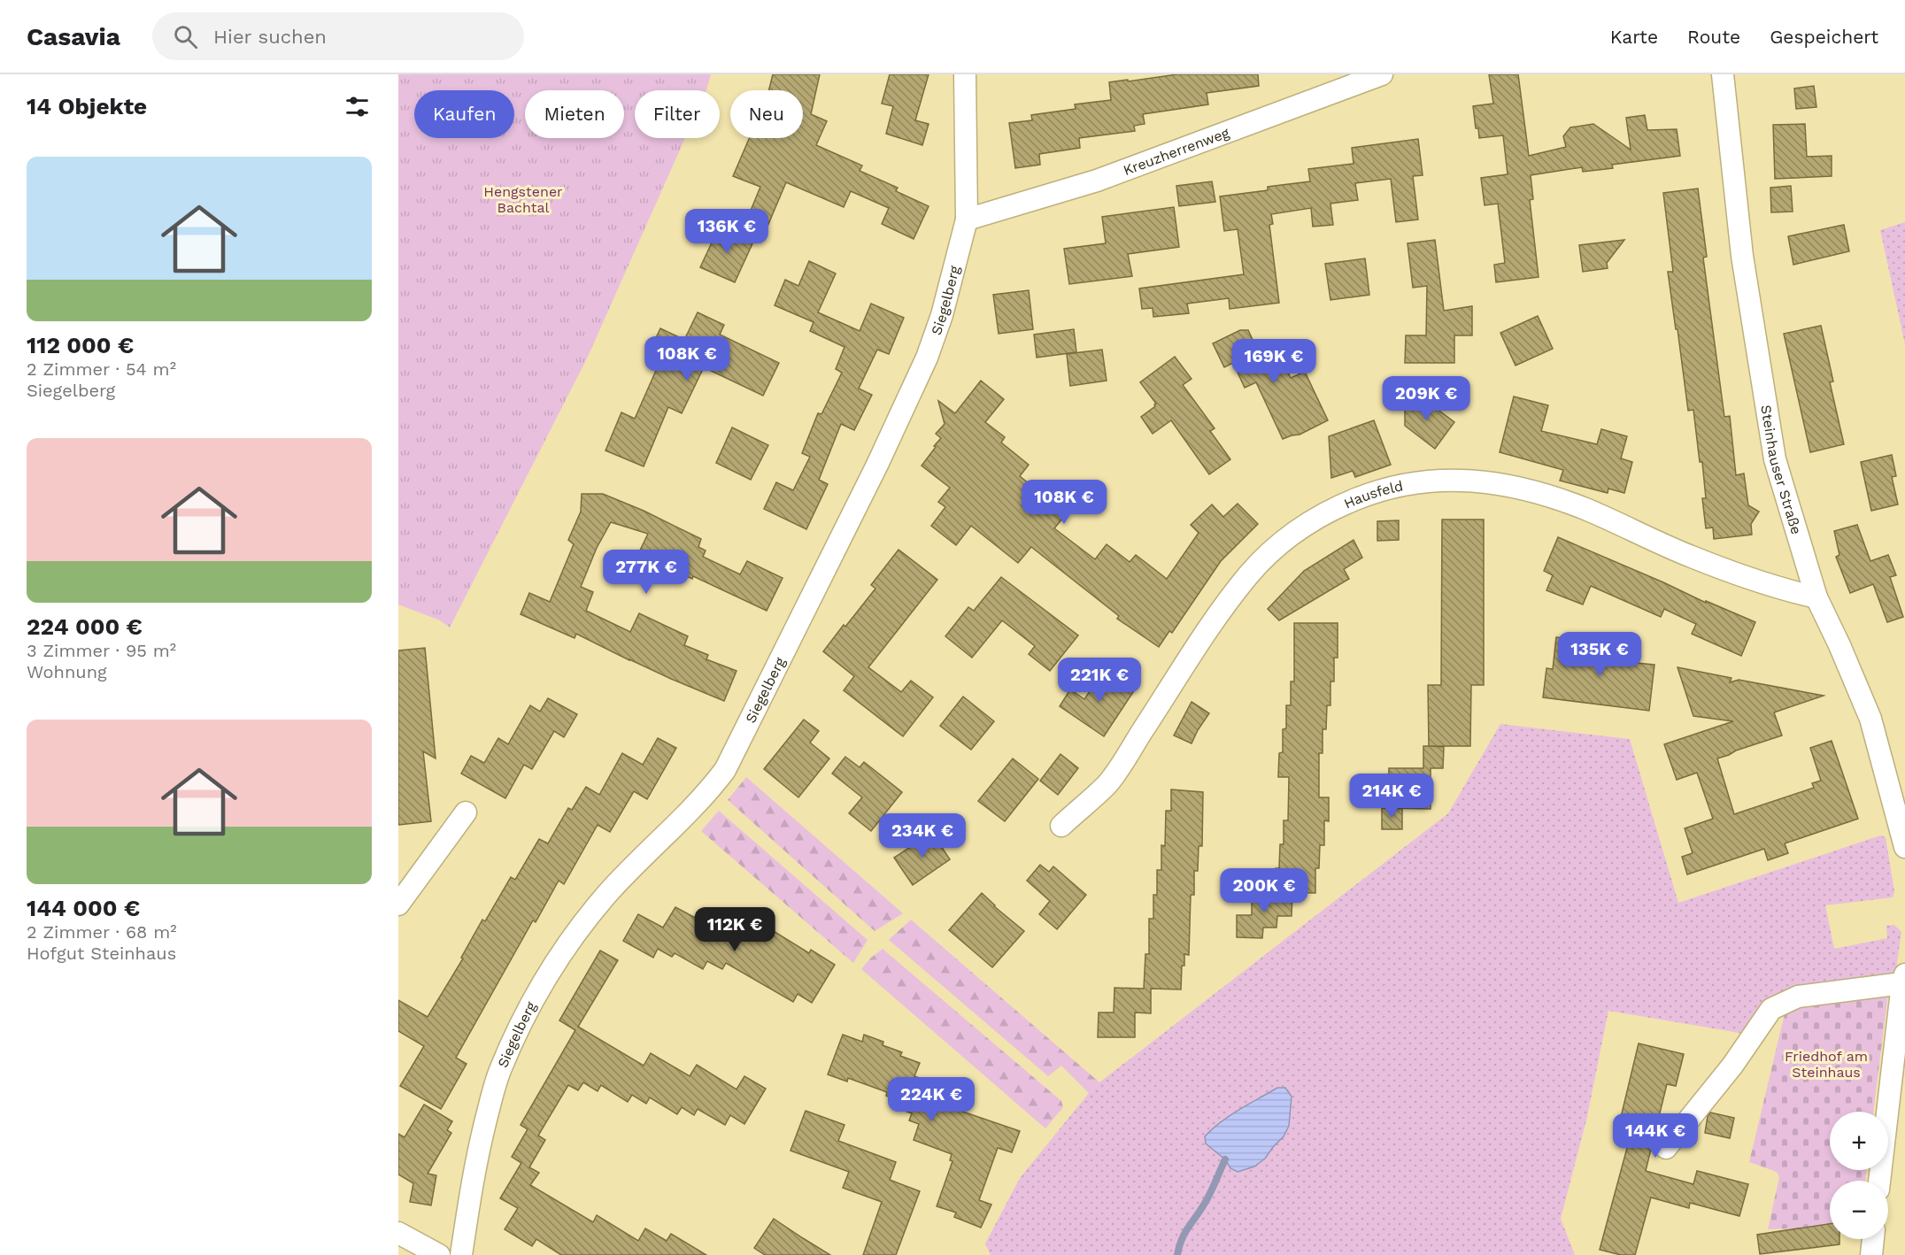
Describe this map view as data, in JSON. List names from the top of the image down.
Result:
{
  "streets": {
    "street": [
      "Kreuzherrenweg",
      "Siegelberg",
      "Steinhauser Straße",
      "Hausfeld"
    ]
  },
  "crossings": [
    ["Kreuzherrenweg", "Siegelberg"],
    ["Steinhauser Straße", "Hausfeld"]
  ],
  "parks": ["Hengstener Bachtal", "Friedhof am Steinhaus"],
  "page": {
    "header": "Casavia",
    "search": "Hier suchen",
    "nav": ["Karte", "Route", "Gespeichert"],
    "heading": "14 Objekte",
    "chip": [
      "Kaufen",
      "Mieten",
      "Filter",
      "Neu"
    ],
    "list": [
      {
        "name": "112 000 €",
        "note": "2 Zimmer · 54 m² · Siegelberg"
      },
      {
        "name": "224 000 €",
        "note": "3 Zimmer · 95 m² · Wohnung"
      },
      {
        "name": "144 000 €",
        "note": "2 Zimmer · 68 m² · Hofgut Steinhaus"
      }
    ],
    "price": [
      "136K €",
      "108K €",
      "169K €",
      "209K €",
      "108K €",
      "277K €",
      "135K €",
      "221K €",
      "214K €",
      "234K €",
      "200K €",
      "112K €",
      "224K €",
      "144K €"
    ],
    "map_buttons": ["+", "−"]
  }
}
